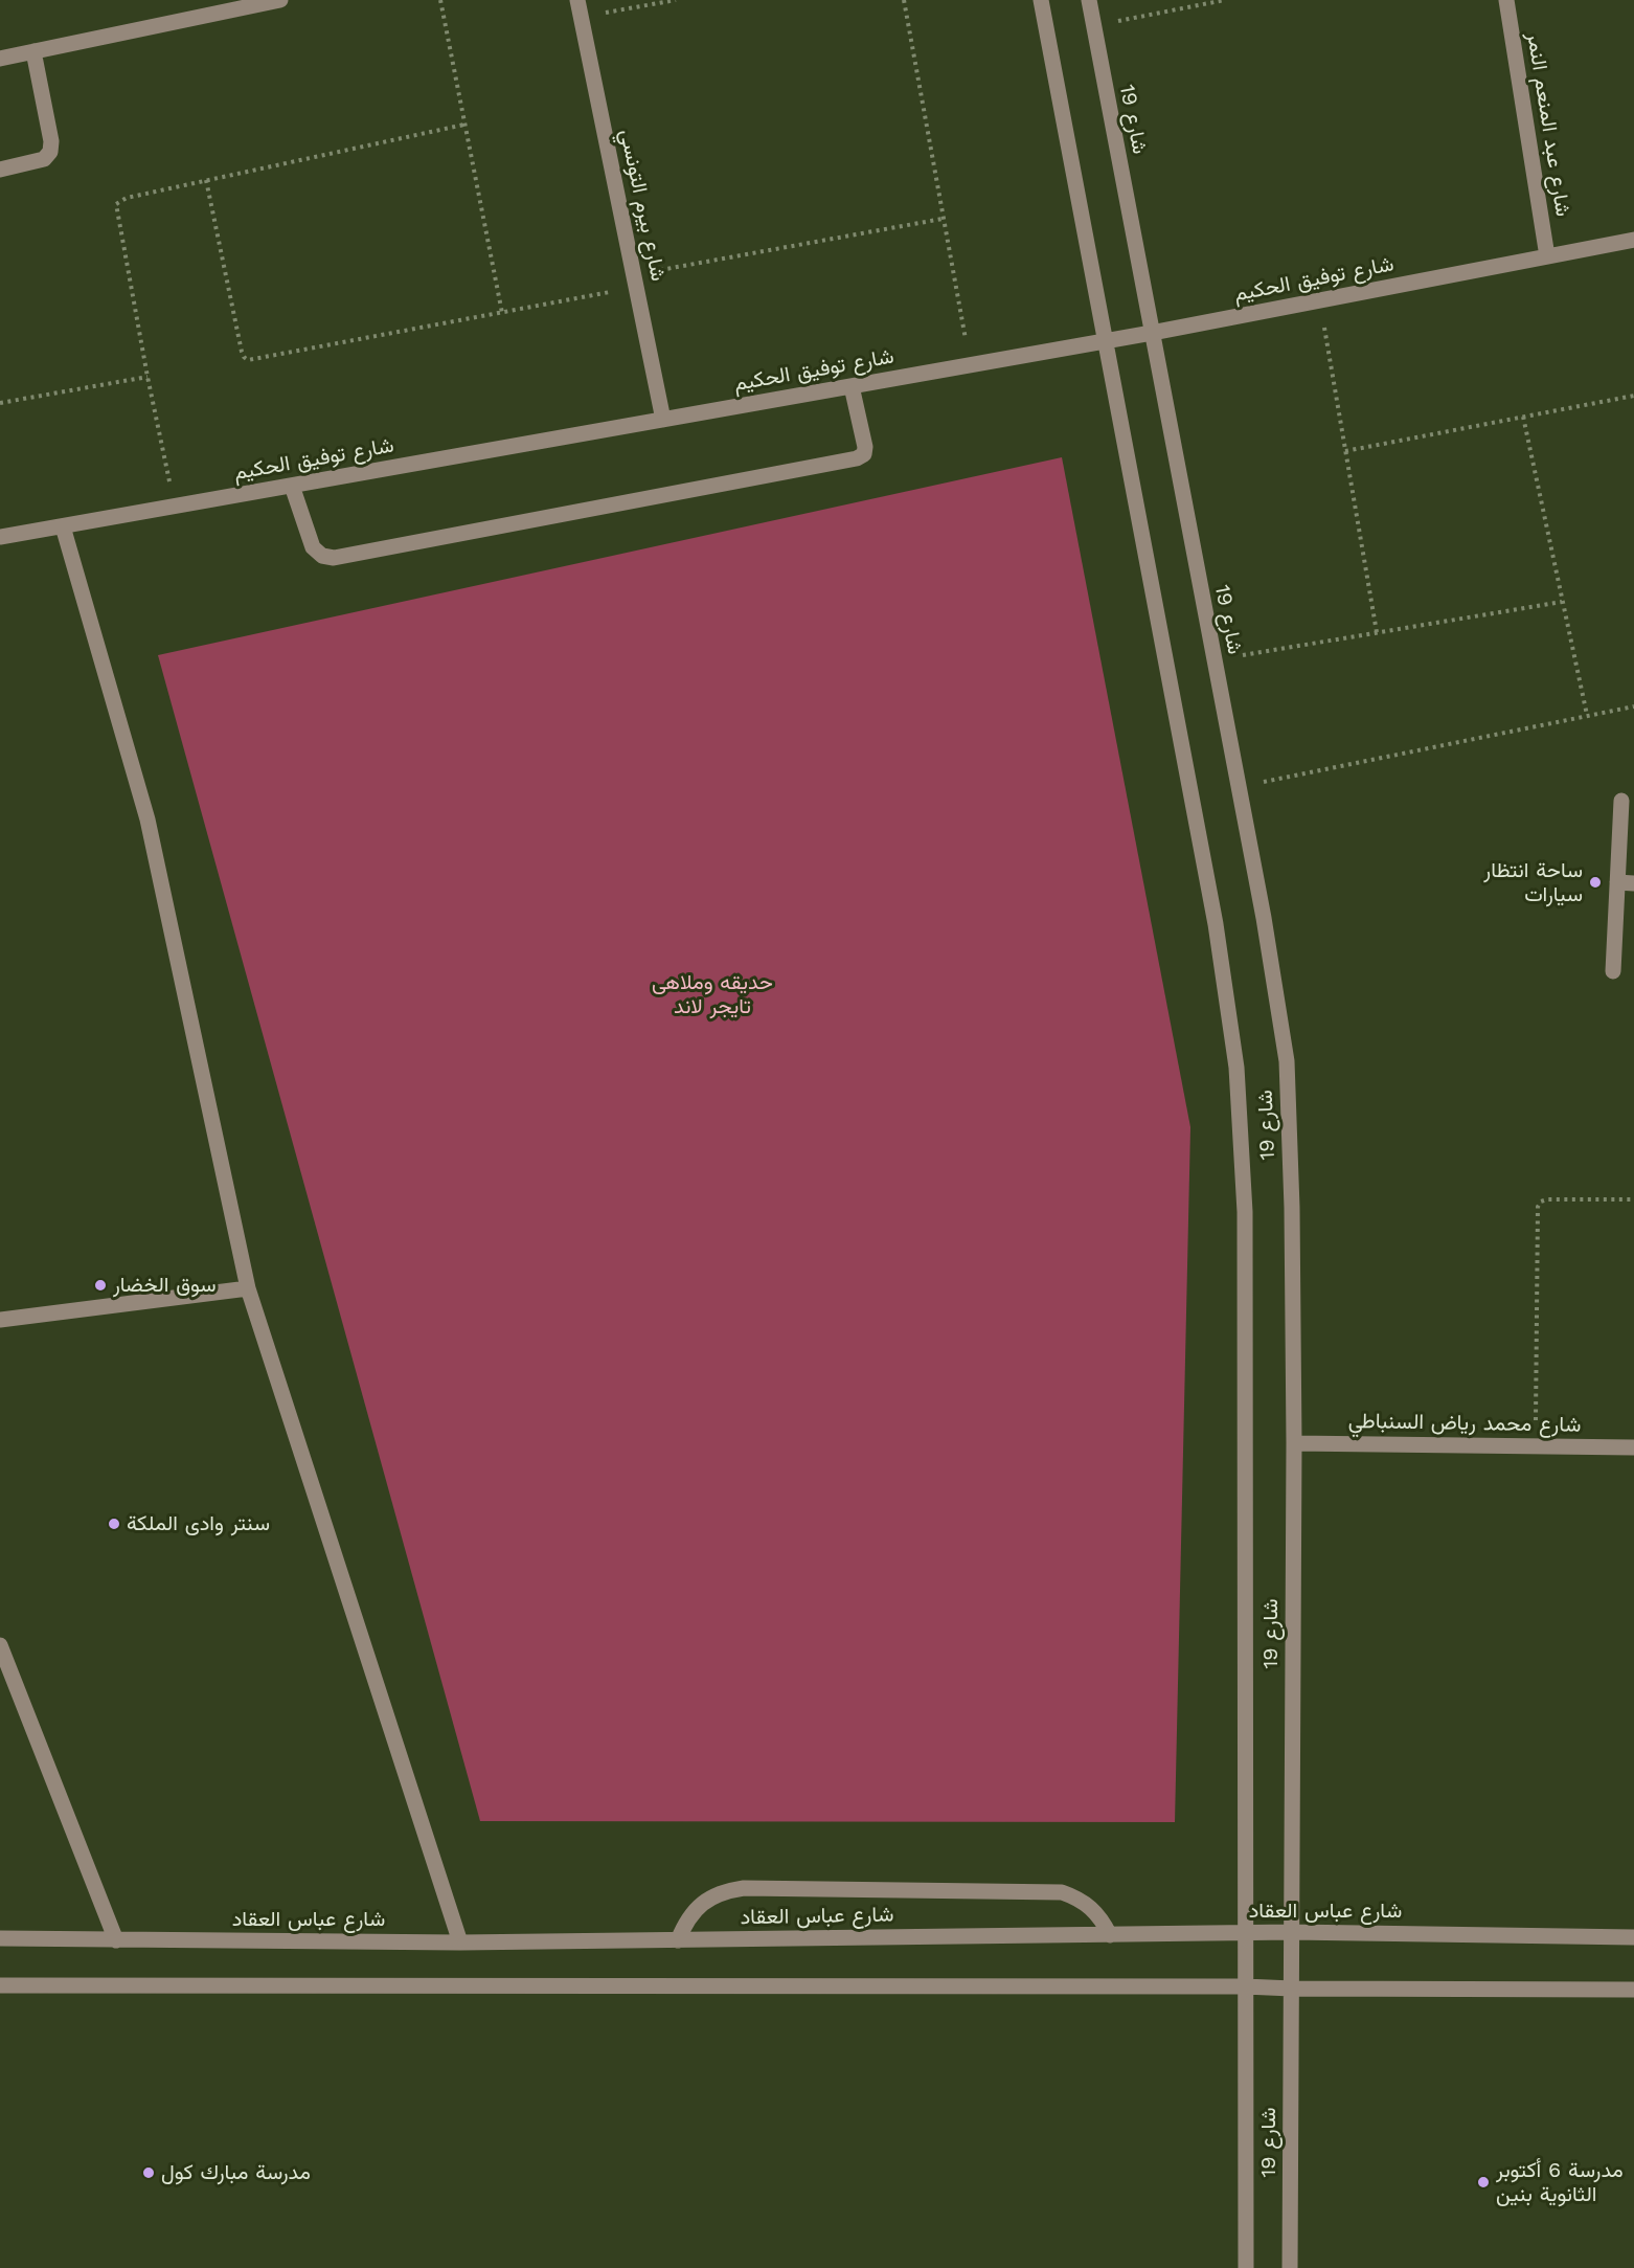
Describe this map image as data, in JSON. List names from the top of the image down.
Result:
{
  "streets": {
    "street": [
      "شارع 19",
      "شارع عبد المنعم النمر",
      "شارع بيرم التونسي",
      "شارع توفيق الحكيم",
      "شارع محمد رياض السنباطي",
      "شارع عباس العقاد"
    ]
  },
  "crossings": [
    ["شارع 19", "شارع توفيق الحكيم"],
    ["شارع 19", "شارع محمد رياض السنباطي"],
    ["شارع 19", "شارع عباس العقاد"],
    ["شارع عبد المنعم النمر", "شارع توفيق الحكيم"],
    ["شارع بيرم التونسي", "شارع توفيق الحكيم"]
  ],
  "parks": ["حديقه وملاهى تايجر لاند"],
  "places": [
    "ساحة انتظار سيارات",
    "سوق الخضار",
    "سنتر وادى الملكة",
    "مدرسة مبارك كول",
    "مدرسة 6 أكتوبر الثانوية بنين"
  ]
}
